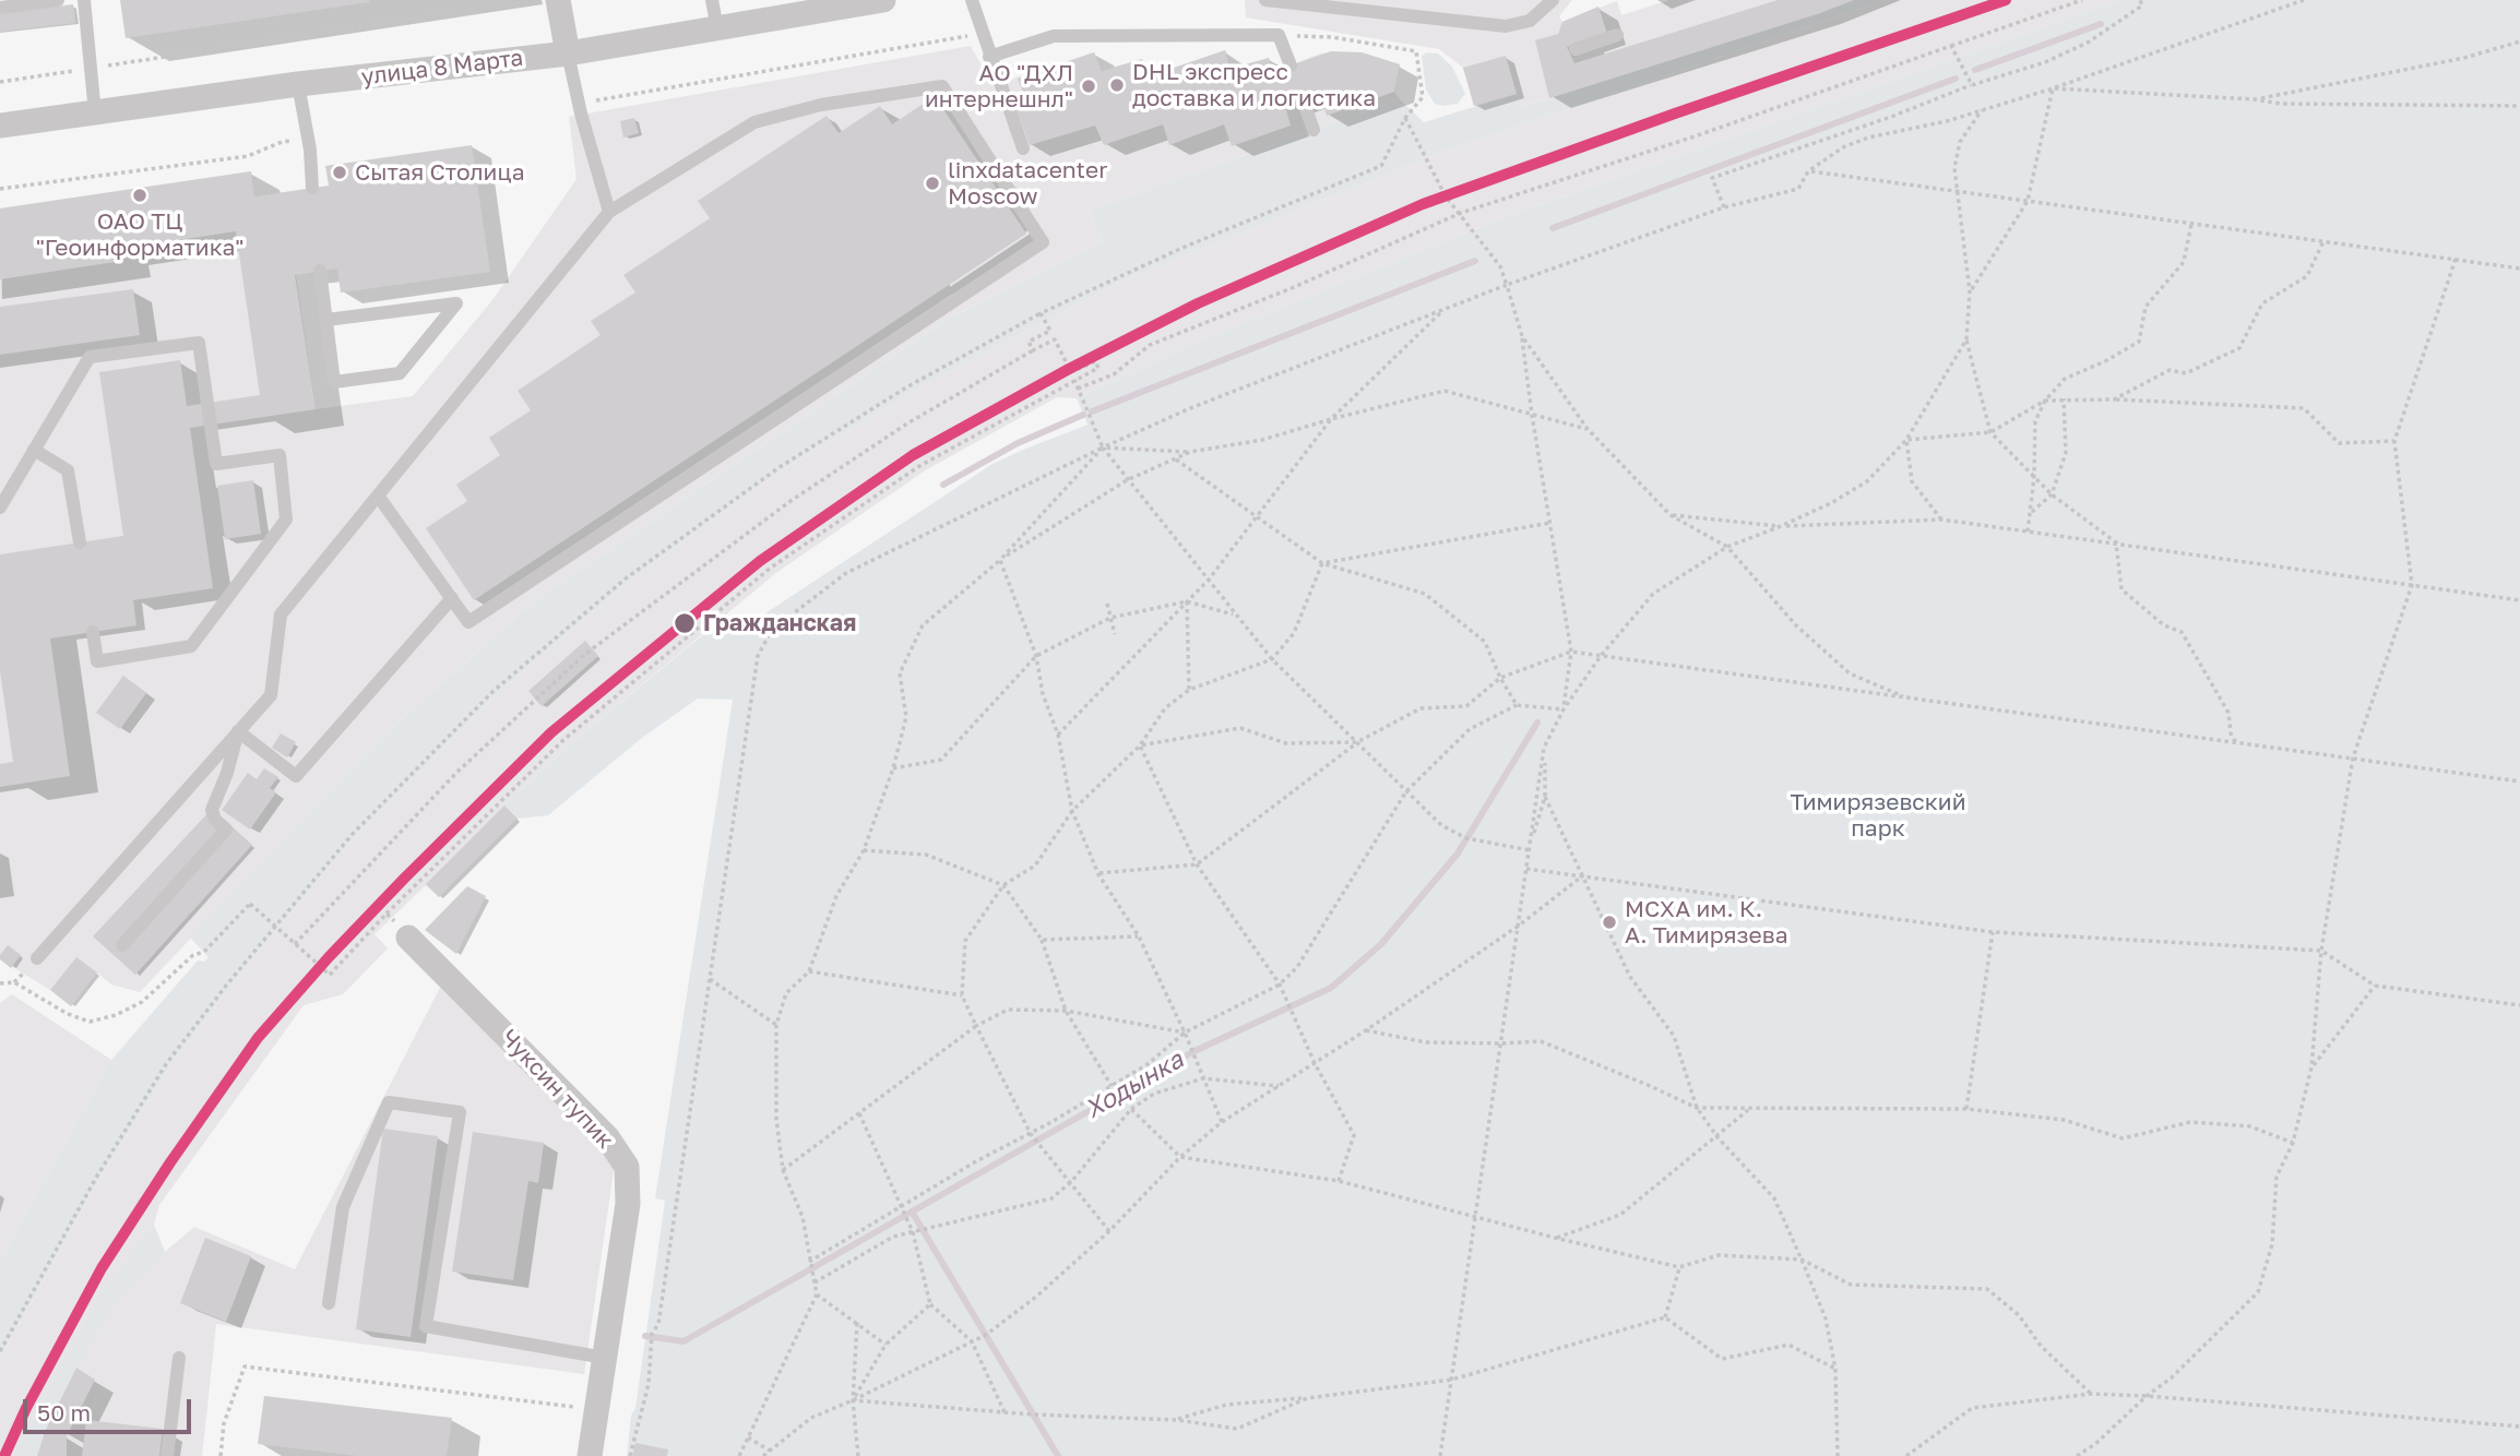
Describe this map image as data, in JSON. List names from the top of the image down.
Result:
{
  "streets": {
    "street": ["улица 8 Марта", "Чуксин тупик"]
  },
  "water": ["Ходынка"],
  "parks": ["Тимирязевский парк"],
  "places": [
    "DHL экспресс доставка и логистика",
    "АО \"ДХЛ интернешнл\"",
    "Сытая Столица",
    "linxdatacenter Moscow",
    "ОАО ТЦ \"Геоинформатика\"",
    "Гражданская",
    "МСХА им. К. А. Тимирязева"
  ],
  "scale_bar": "50 m"
}
